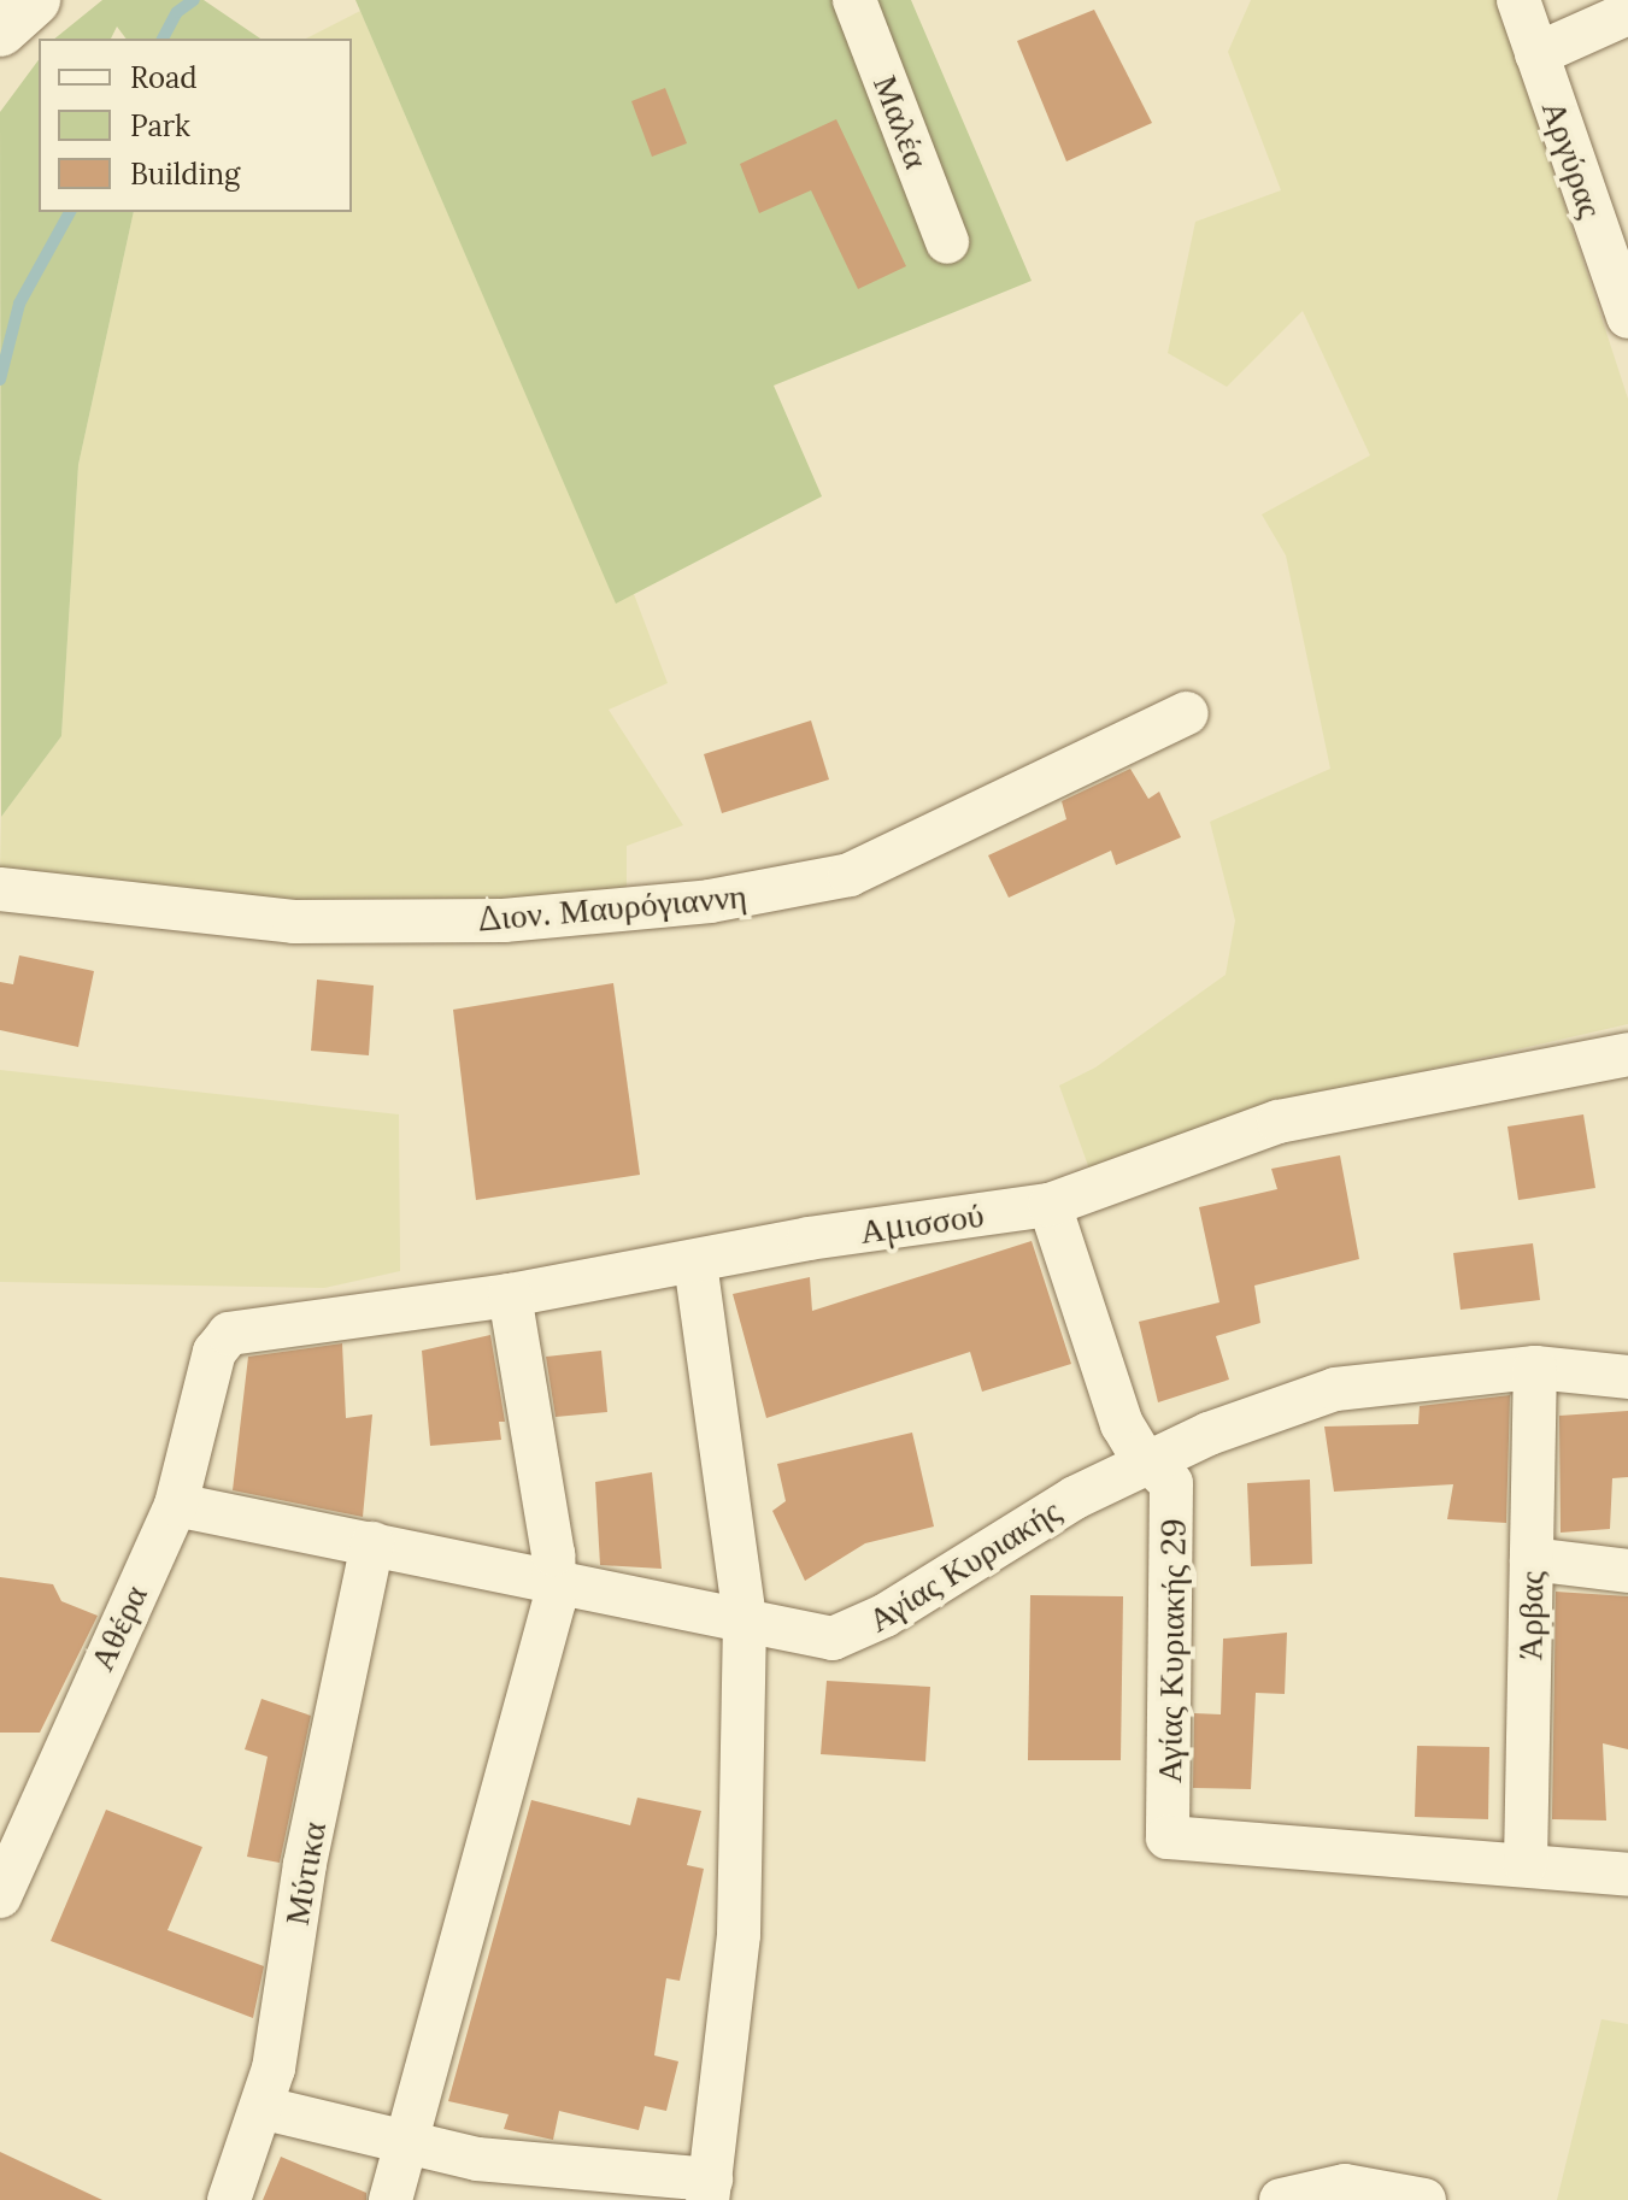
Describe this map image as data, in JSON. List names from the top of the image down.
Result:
{
  "streets": {
    "street": [
      "Μαλέα",
      "Αργύρας",
      "Διον. Μαυρόγιαννη",
      "Αμισσού",
      "Αγίας Κυριακής",
      "Άρβας",
      "Αθέρα",
      "Αγίας Κυριακής 29",
      "Μύτικα"
    ]
  },
  "crossings": [
    ["Αμισσού", "Αθέρα"],
    ["Αμισσού", "Αγίας Κυριακής 29"],
    ["Αγίας Κυριακής", "Άρβας"],
    ["Αγίας Κυριακής", "Αθέρα"],
    ["Αγίας Κυριακής", "Αγίας Κυριακής 29"],
    ["Αγίας Κυριακής", "Μύτικα"],
    ["Άρβας", "Αγίας Κυριακής 29"]
  ],
  "legend": ["Road", "Park", "Building"]
}
